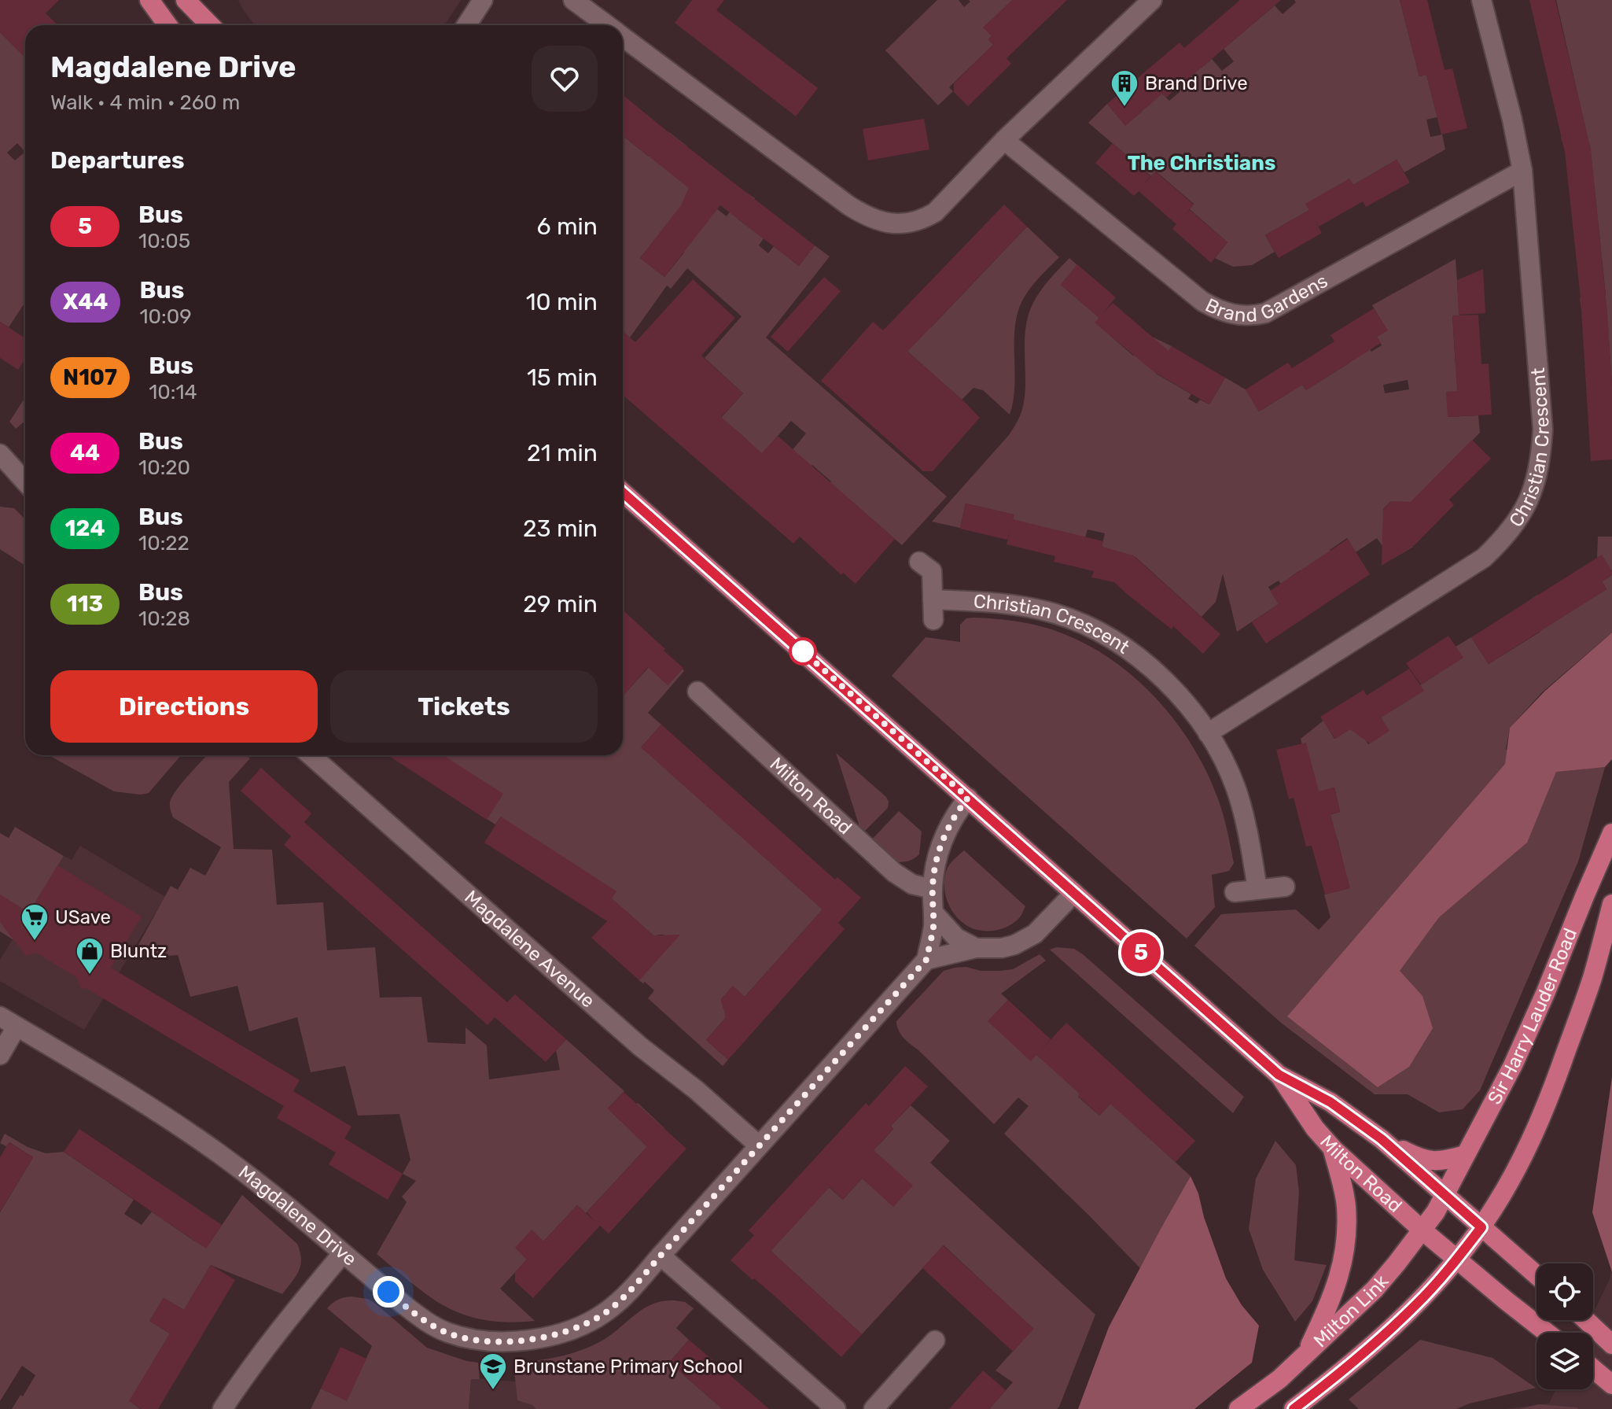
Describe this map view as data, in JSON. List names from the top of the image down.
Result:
{
  "streets": {
    "main road": ["Milton Road", "Sir Harry Lauder Road", "Milton Link"],
    "street": [
      "Brand Gardens",
      "Christian Crescent",
      "Magdalene Avenue",
      "Magdalene Drive"
    ]
  },
  "crossings": [
    ["Brand Gardens", "Christian Crescent"],
    ["Milton Road", "Sir Harry Lauder Road"],
    ["Milton Road", "Magdalene Drive"],
    ["Milton Road", "Milton Link"],
    ["Magdalene Avenue", "Magdalene Drive"],
    ["Sir Harry Lauder Road", "Milton Link"]
  ],
  "districts": ["The Christians"],
  "places": {
    "building": ["Brand Drive"],
    "supermarket": ["USave"],
    "shop": ["Bluntz"],
    "school or university": ["Brunstane Primary School"]
  },
  "lines": ["bus line 5"],
  "page": {
    "on_map": "5",
    "heading": [
      ["Magdalene Drive", "Walk · 4 min · 260 m"],
      "Departures"
    ],
    "list": [
      {
        "mark": "5",
        "name": "Bus",
        "note": "10:05",
        "value": "6 min"
      },
      {
        "mark": "X44",
        "name": "Bus",
        "note": "10:09",
        "value": "10 min"
      },
      {
        "mark": "N107",
        "name": "Bus",
        "note": "10:14",
        "value": "15 min"
      },
      {
        "mark": "44",
        "name": "Bus",
        "note": "10:20",
        "value": "21 min"
      },
      {
        "mark": "124",
        "name": "Bus",
        "note": "10:22",
        "value": "23 min"
      },
      {
        "mark": "113",
        "name": "Bus",
        "note": "10:28",
        "value": "29 min"
      }
    ],
    "buttons": ["Directions", "Tickets"]
  }
}
